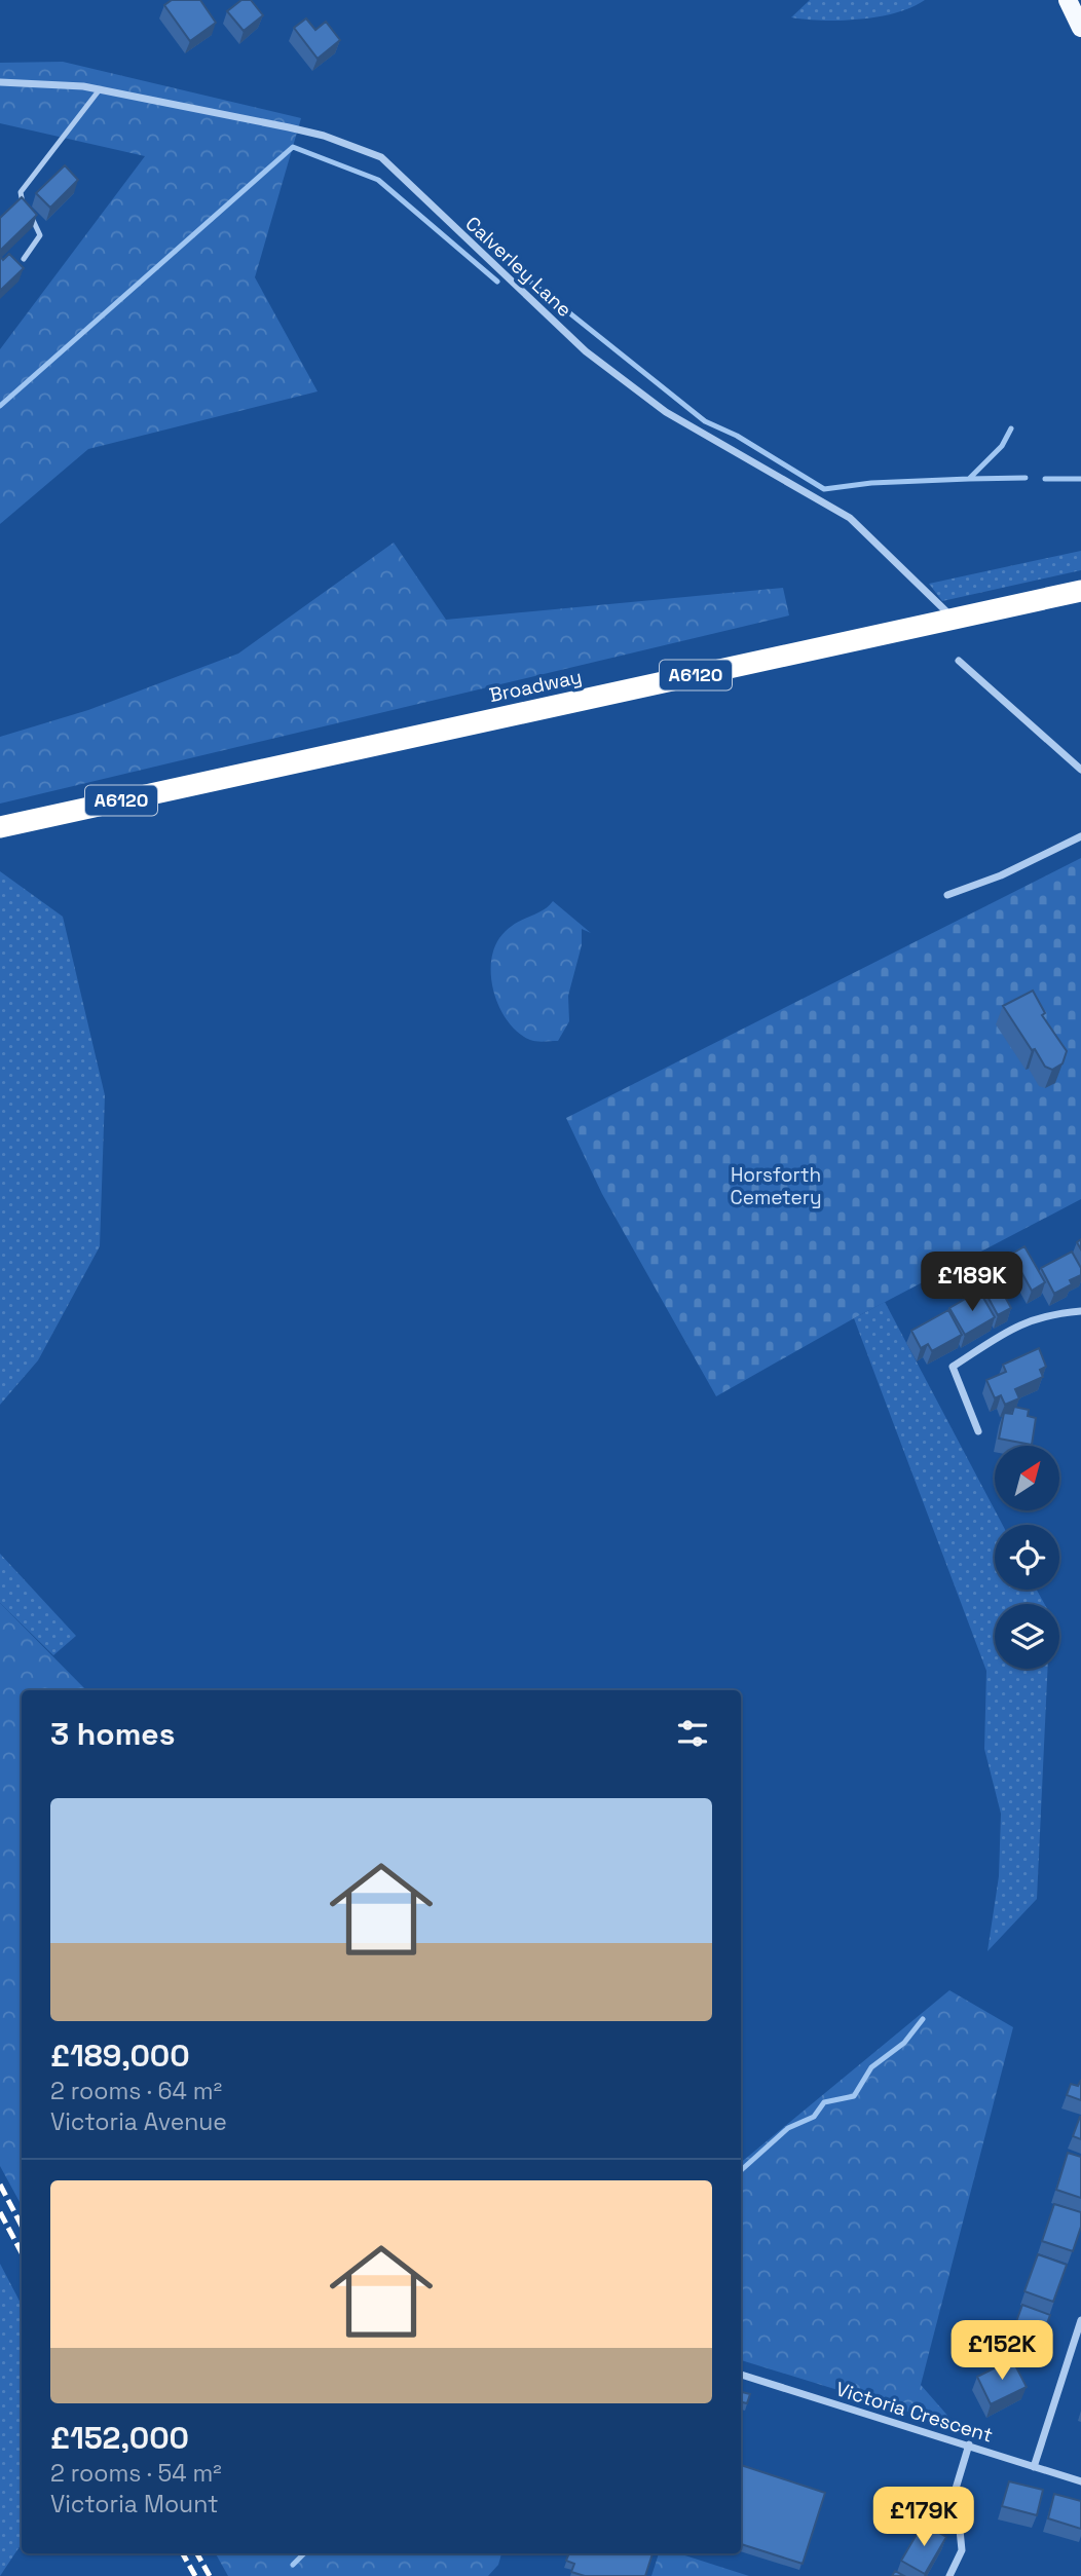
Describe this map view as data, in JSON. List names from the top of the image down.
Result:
{
  "streets": {
    "highway": ["A6120", "Broadway"],
    "street": ["Calverley Lane", "Victoria Crescent"]
  },
  "crossings": [
    ["Calverley Lane", "Broadway"]
  ],
  "parks": ["Horsforth Cemetery"],
  "north": "top right",
  "page": {
    "price": ["£189K", "£152K", "£179K"],
    "heading": "3 homes",
    "list": [
      {
        "name": "£189,000",
        "note": "2 rooms · 64 m² · Victoria Avenue"
      },
      {
        "name": "£152,000",
        "note": "2 rooms · 54 m² · Victoria Mount"
      }
    ]
  }
}
